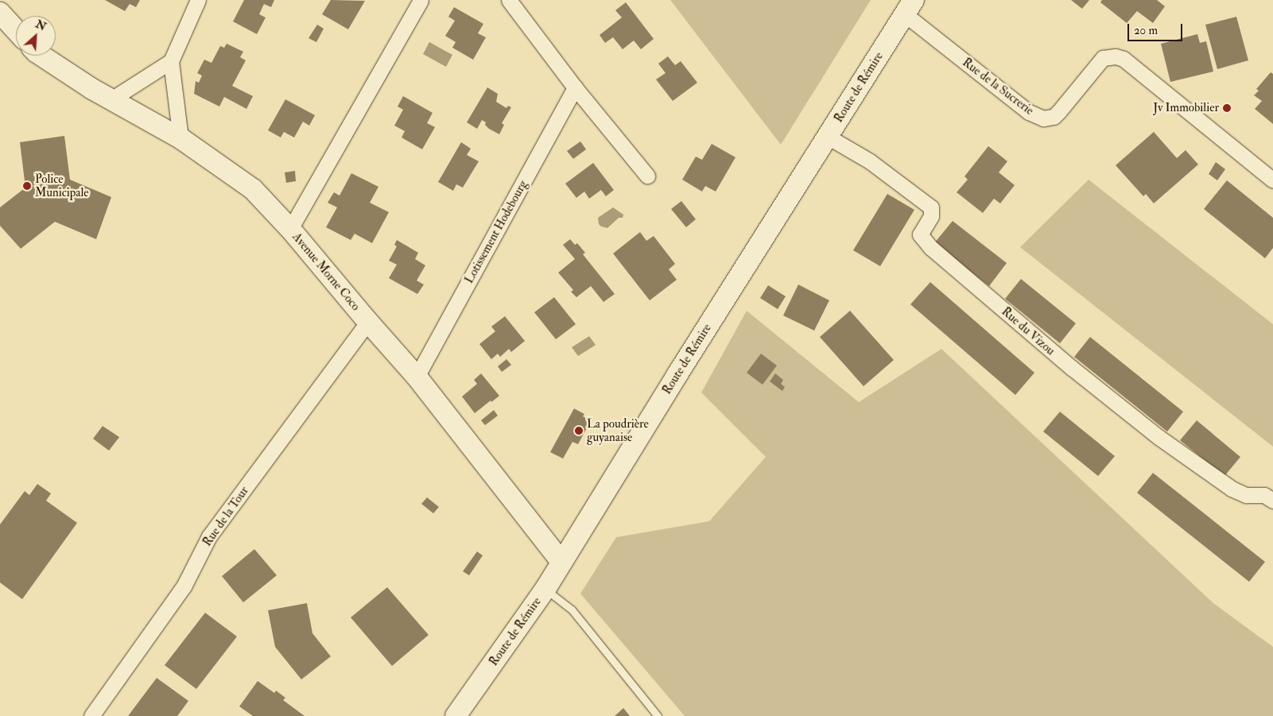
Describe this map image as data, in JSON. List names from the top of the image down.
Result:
{
  "streets": {
    "main road": ["Route de Rémire", "Avenue Morne Coco"],
    "street": [
      "Rue de la Sucrerie",
      "Lotissement Hodebourg",
      "Rue du Vizou",
      "Rue de la Tour"
    ]
  },
  "crossings": [
    ["Rue de la Sucrerie", "Route de Rémire"],
    ["Route de Rémire", "Avenue Morne Coco"],
    ["Route de Rémire", "Rue du Vizou"],
    ["Lotissement Hodebourg", "Avenue Morne Coco"],
    ["Avenue Morne Coco", "Rue de la Tour"]
  ],
  "places": ["Jv Immobilier", "Police Municipale", "La poudrière guyanaise"],
  "scale_bar": "20 m",
  "north": "top right"
}
